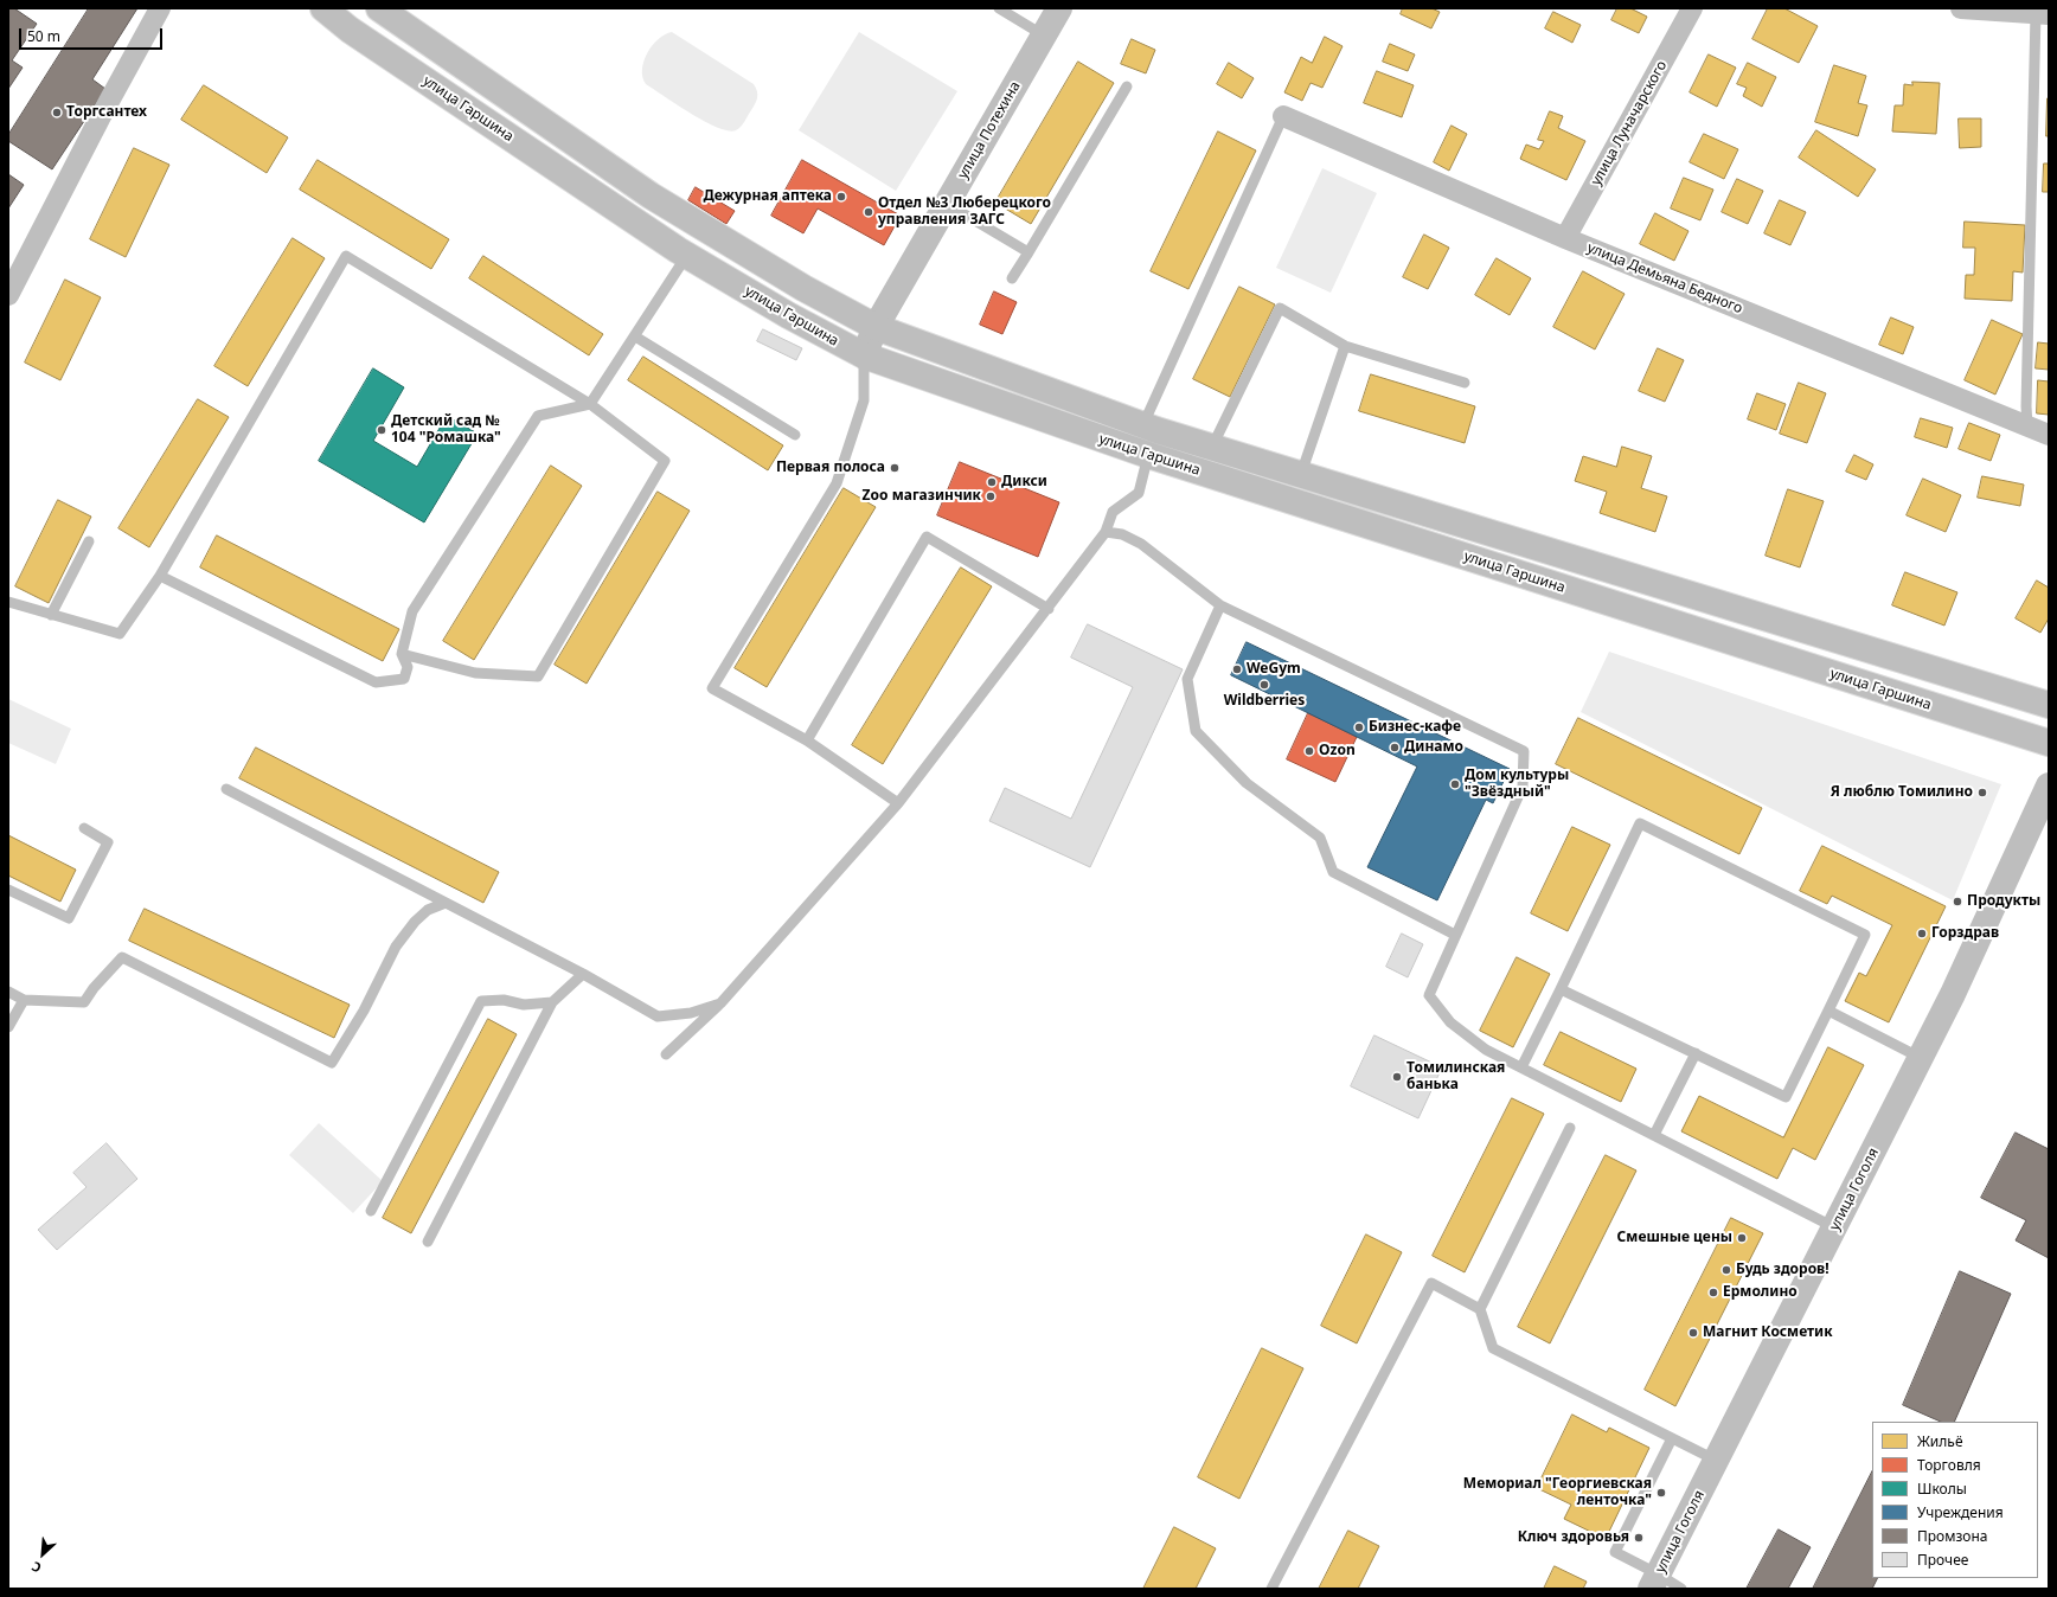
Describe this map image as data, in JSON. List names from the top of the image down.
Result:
{
  "streets": {
    "main road": ["улица Гаршина", "улица Потехина", "улица Гоголя"],
    "street": ["улица Луначарского", "улица Демьяна Бедного"]
  },
  "crossings": [
    ["улица Гаршина", "улица Потехина"],
    ["улица Луначарского", "улица Демьяна Бедного"]
  ],
  "places": [
    "Торгсантех",
    "Дежурная аптека",
    "Отдел №3 Люберецкого управления ЗАГС",
    "Детский сад № 104 \"Ромашка\"",
    "Первая полоса",
    "Дикси",
    "Zoo магазинчик",
    "WeGym",
    "Wildberries",
    "Бизнес-кафе",
    "Динамо",
    "Ozon",
    "Дом культуры \"Звёздный\"",
    "Я люблю Томилино",
    "Продукты",
    "Горздрав",
    "Томилинская банька",
    "Смешные цены",
    "Будь здоров!",
    "Ермолино",
    "Магнит Косметик",
    "Мемориал \"Георгиевская ленточка\"",
    "Ключ здоровья"
  ],
  "legend": [
    "Жильё",
    "Торговля",
    "Школы",
    "Учреждения",
    "Промзона",
    "Прочее"
  ],
  "scale_bar": "50 m",
  "north": "bottom left"
}
